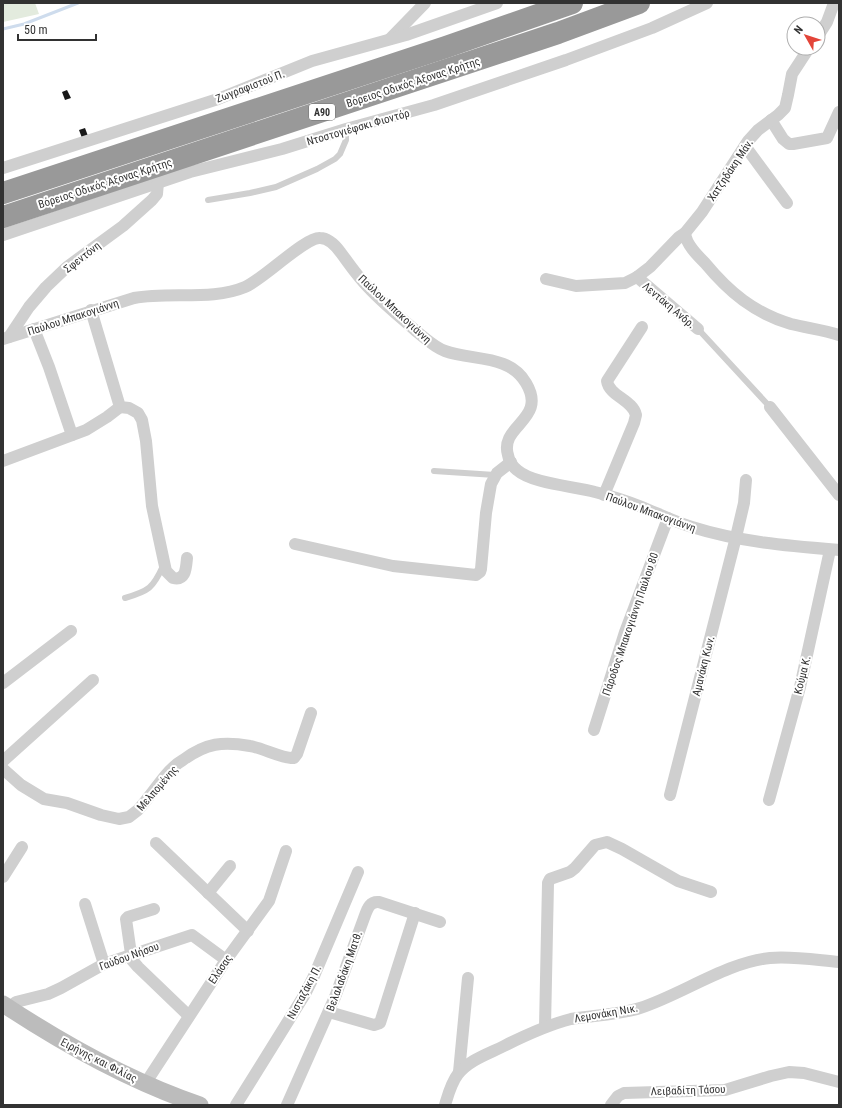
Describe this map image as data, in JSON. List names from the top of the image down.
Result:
{
  "streets": {
    "highway": ["Βόρειος Οδικός Άξονας Κρήτης", "Α90"],
    "street": [
      "Ζωγραφιστού Π.",
      "Ντοστογιέφσκι Φιοντόρ",
      "Χατζηδάκη Μάν.",
      "Σφεντόνη",
      "Λεντάκη Ανδρ.",
      "Παύλου Μπακογιάννη",
      "Πάροδος Μπακογιάννη Παύλου 80",
      "Αμανάκη Κων.",
      "Κούμα Κ.",
      "Μελπομένης",
      "Γαύδου Νήσου",
      "Ελάσας",
      "Βελαλαδάκη Ματθ.",
      "Νισταζάκη Π.",
      "Λεμονάκη Νικ.",
      "Ειρήνης και Φιλίας",
      "Λειβαδίτη Τάσου"
    ]
  },
  "crossings": [
    ["Ντοστογιέφσκι Φιοντόρ", "Σφεντόνη"],
    ["Χατζηδάκη Μάν.", "Λεντάκη Ανδρ."],
    ["Σφεντόνη", "Παύλου Μπακογιάννη"],
    ["Παύλου Μπακογιάννη", "Πάροδος Μπακογιάννη Παύλου 80"],
    ["Παύλου Μπακογιάννη", "Αμανάκη Κων."],
    ["Παύλου Μπακογιάννη", "Κούμα Κ."],
    ["Γαύδου Νήσου", "Ελάσας"],
    ["Γαύδου Νήσου", "Ειρήνης και Φιλίας"],
    ["Ελάσας", "Ειρήνης και Φιλίας"]
  ],
  "scale_bar": "50 m",
  "north": "top left"
}
